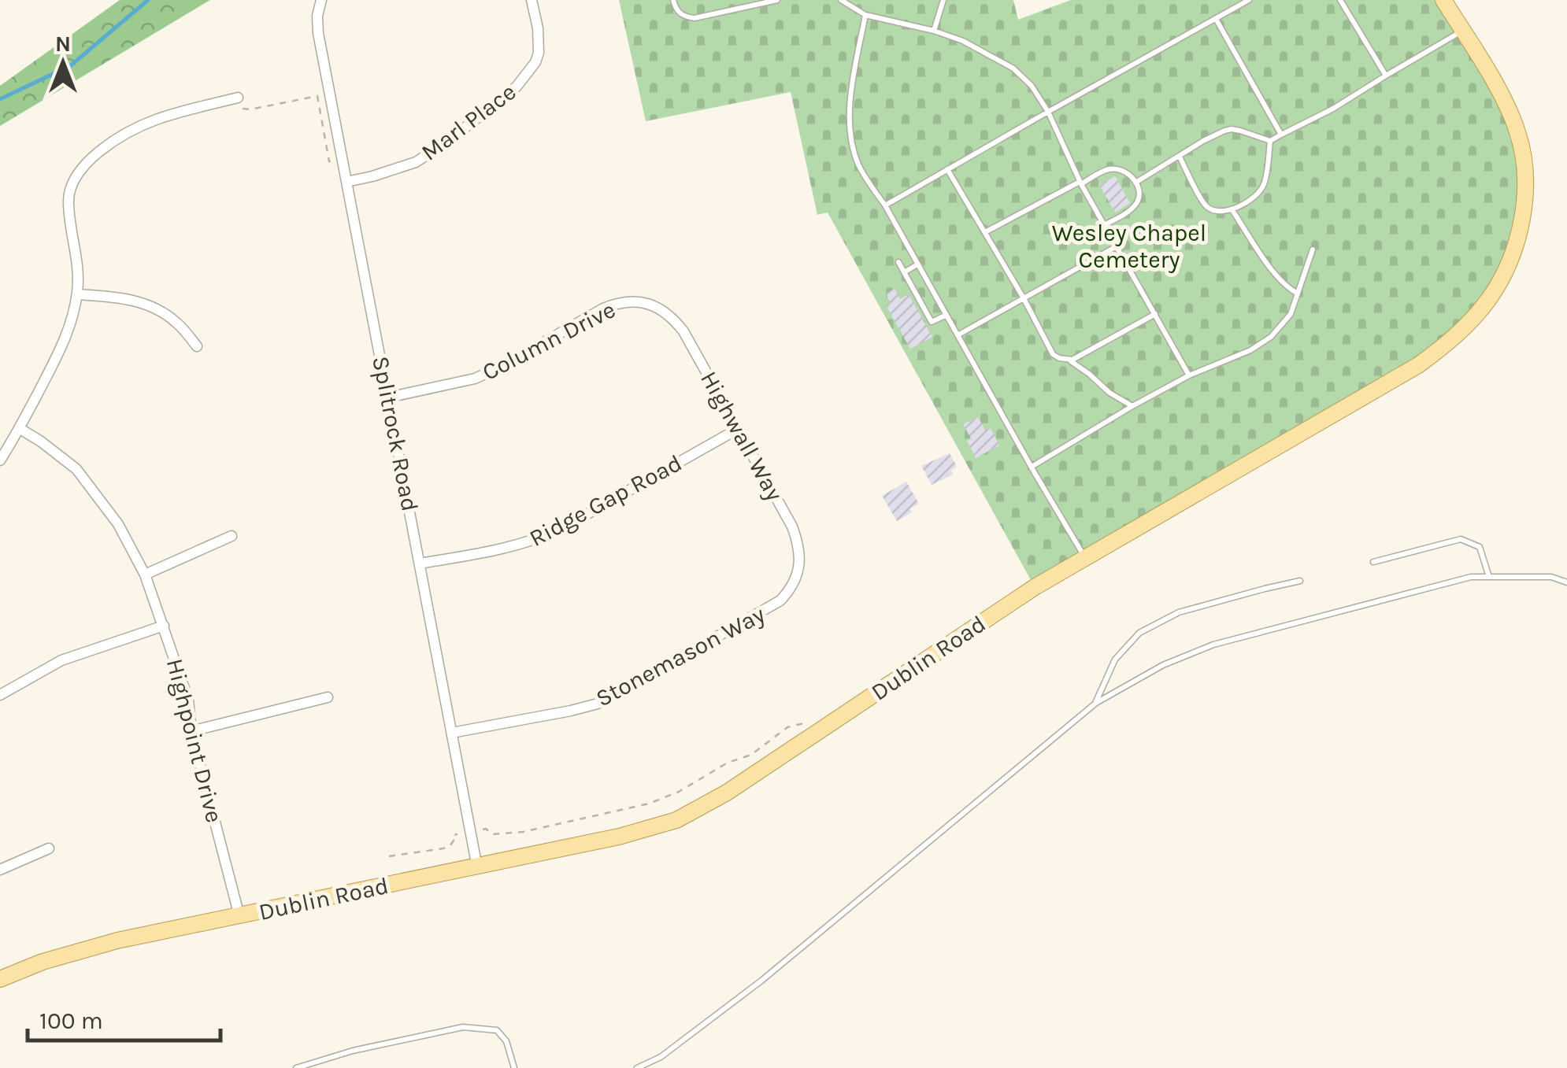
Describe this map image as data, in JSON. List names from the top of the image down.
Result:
{
  "streets": {
    "main road": ["Dublin Road"],
    "street": [
      "Marl Place",
      "Column Drive",
      "Splitrock Road",
      "Highwall Way",
      "Ridge Gap Road",
      "Stonemason Way",
      "Highpoint Drive"
    ]
  },
  "crossings": [
    ["Marl Place", "Splitrock Road"],
    ["Column Drive", "Splitrock Road"],
    ["Column Drive", "Highwall Way"],
    ["Splitrock Road", "Ridge Gap Road"],
    ["Splitrock Road", "Stonemason Way"],
    ["Splitrock Road", "Dublin Road"],
    ["Highwall Way", "Ridge Gap Road"],
    ["Highwall Way", "Stonemason Way"],
    ["Dublin Road", "Highpoint Drive"]
  ],
  "parks": ["Wesley Chapel Cemetery"],
  "scale_bar": "100 m",
  "north": "top"
}
